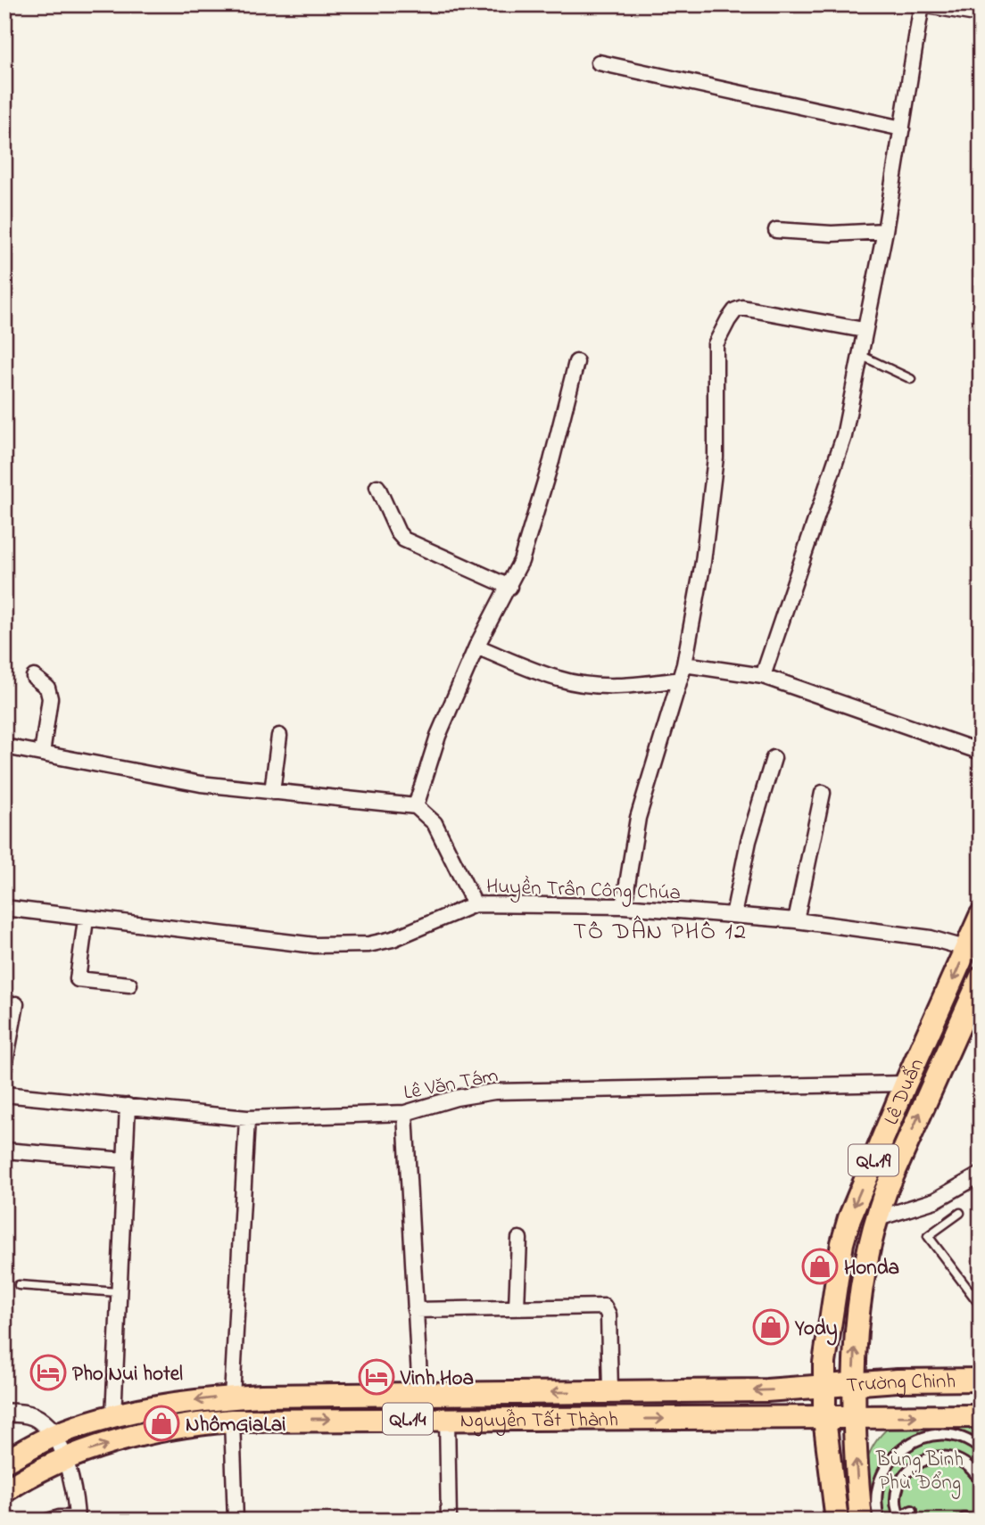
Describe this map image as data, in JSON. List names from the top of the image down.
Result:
{
  "streets": {
    "main road": [
      "Lê Duẩn",
      "QL.19",
      "Trường Chinh",
      "QL.14",
      "Nguyễn Tất Thành"
    ],
    "street": ["Huyền Trân Công Chúa", "Lê Văn Tám"]
  },
  "crossings": [
    ["Huyền Trân Công Chúa", "Lê Duẩn"],
    ["Lê Văn Tám", "Lê Duẩn"],
    ["Lê Duẩn", "Trường Chinh"],
    ["Lê Duẩn", "Nguyễn Tất Thành"],
    ["Trường Chinh", "Nguyễn Tất Thành"]
  ],
  "districts": ["TỔ DÂN PHỐ 12"],
  "parks": ["Bùng Binh Phù Đổng"],
  "places": {
    "shop": ["Honda", "Yody", "NhômGiaLai"],
    "hotel": ["Pho Nui hotel", "Vinh Hoa"]
  }
}
